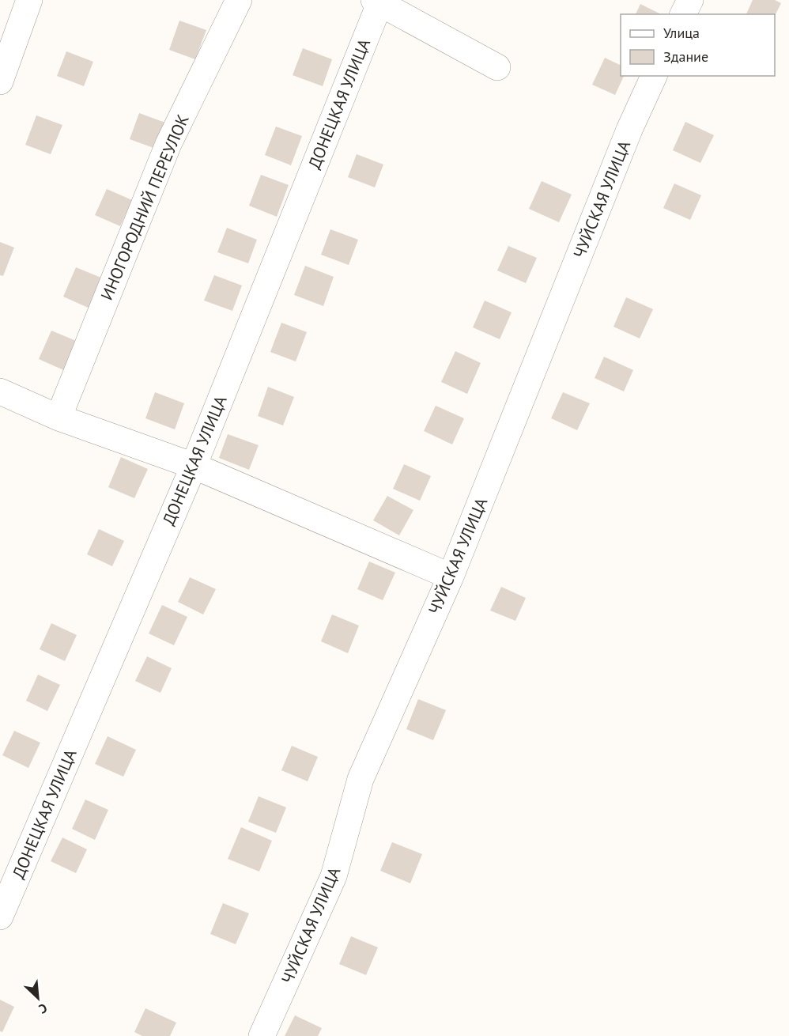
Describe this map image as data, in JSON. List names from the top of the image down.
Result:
{
  "streets": {
    "street": ["ДОНЕЦКАЯ УЛИЦА", "ЧУЙСКАЯ УЛИЦА", "ИНОГОРОДНИЙ ПЕРЕУЛОК"]
  },
  "legend": ["Улица", "Здание"],
  "north": "bottom right"
}
